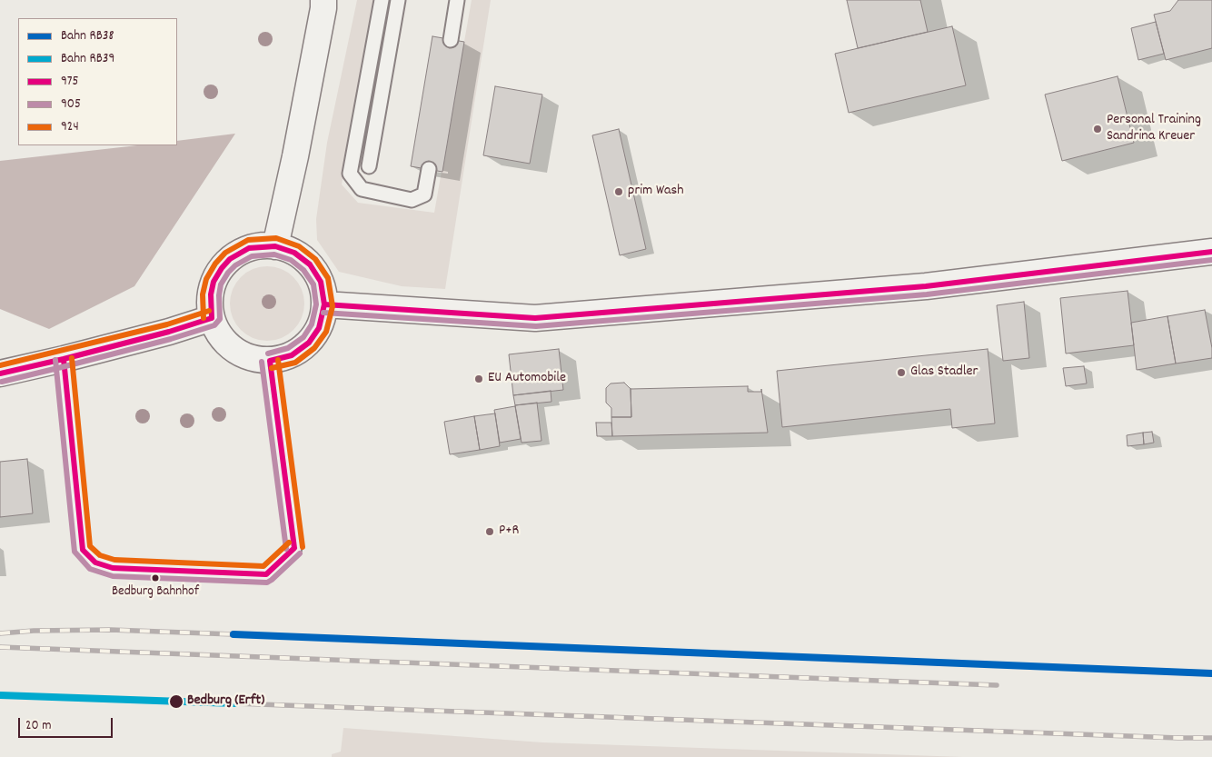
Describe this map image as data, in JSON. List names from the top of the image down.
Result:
{
  "places": [
    "Personal Training Sandrina Kreuer",
    "prim Wash",
    "Glas Stadler",
    "EU Automobile",
    "P+R",
    "Bedburg Bahnhof",
    "Bedburg (Erft)"
  ],
  "lines": [
    "transit line 924",
    "transit line 975",
    "transit line 905",
    "rail line RB38",
    "rail line RB39"
  ],
  "legend": [
    "Bahn RB38",
    "Bahn RB39",
    "975",
    "905",
    "924"
  ],
  "scale_bar": "20 m"
}
